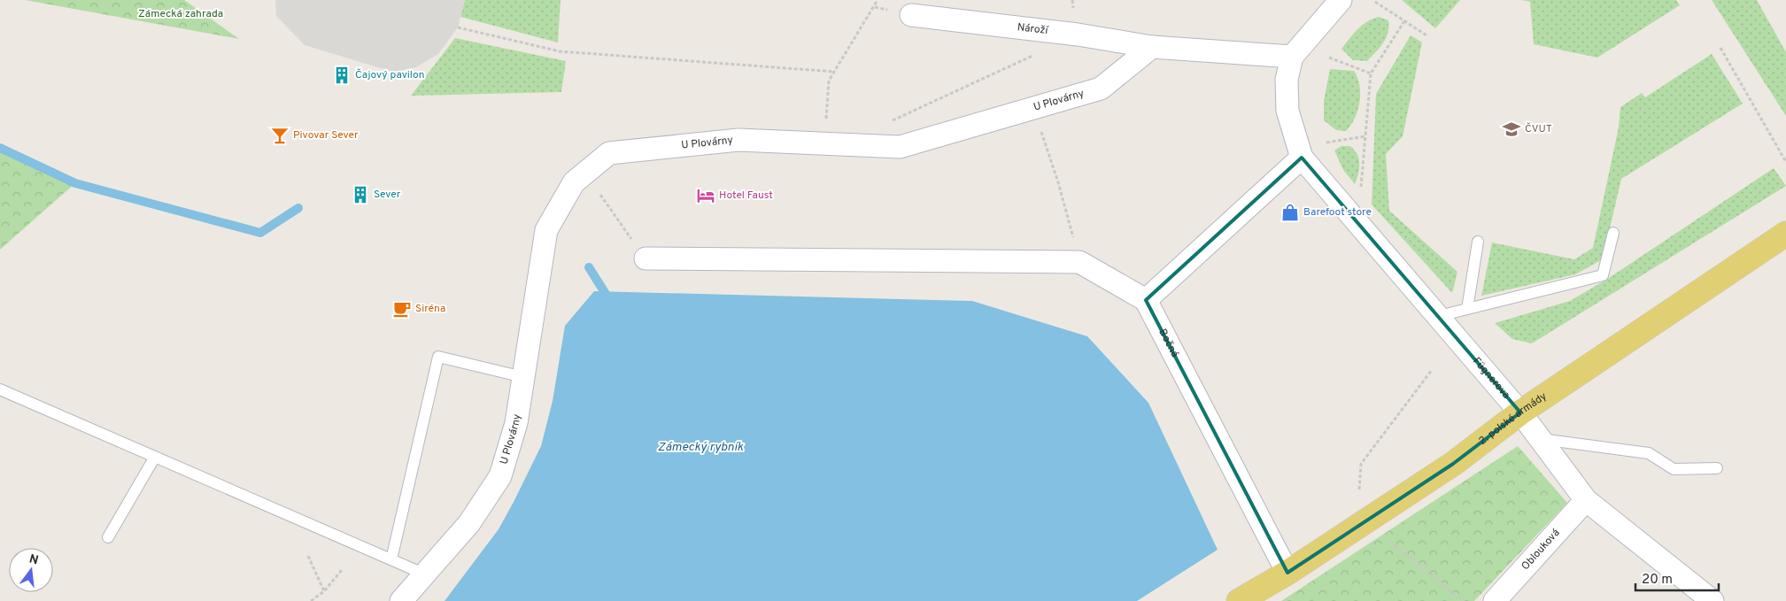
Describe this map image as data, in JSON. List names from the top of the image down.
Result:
{
  "streets": {
    "main road": ["2. polské armády"],
    "street": [
      "Nároží",
      "U Plovárny",
      "Bočná",
      "Fügnerova",
      "Oblouková"
    ]
  },
  "crossings": [
    ["Nároží", "U Plovárny"],
    ["Bočná", "2. polské armády"],
    ["Fügnerova", "2. polské armády"],
    ["Fügnerova", "Oblouková"]
  ],
  "water": ["Zámecký rybník"],
  "parks": ["Zámecká zahrada"],
  "places": {
    "building": ["Čajový pavilon", "Sever"],
    "school or university": ["ČVUT"],
    "bar": ["Pivovar Sever"],
    "hotel": ["Hotel Faust"],
    "shop": ["Barefoot store"],
    "cafe": ["Siréna"]
  },
  "scale_bar": "20 m",
  "north": "top"
}
